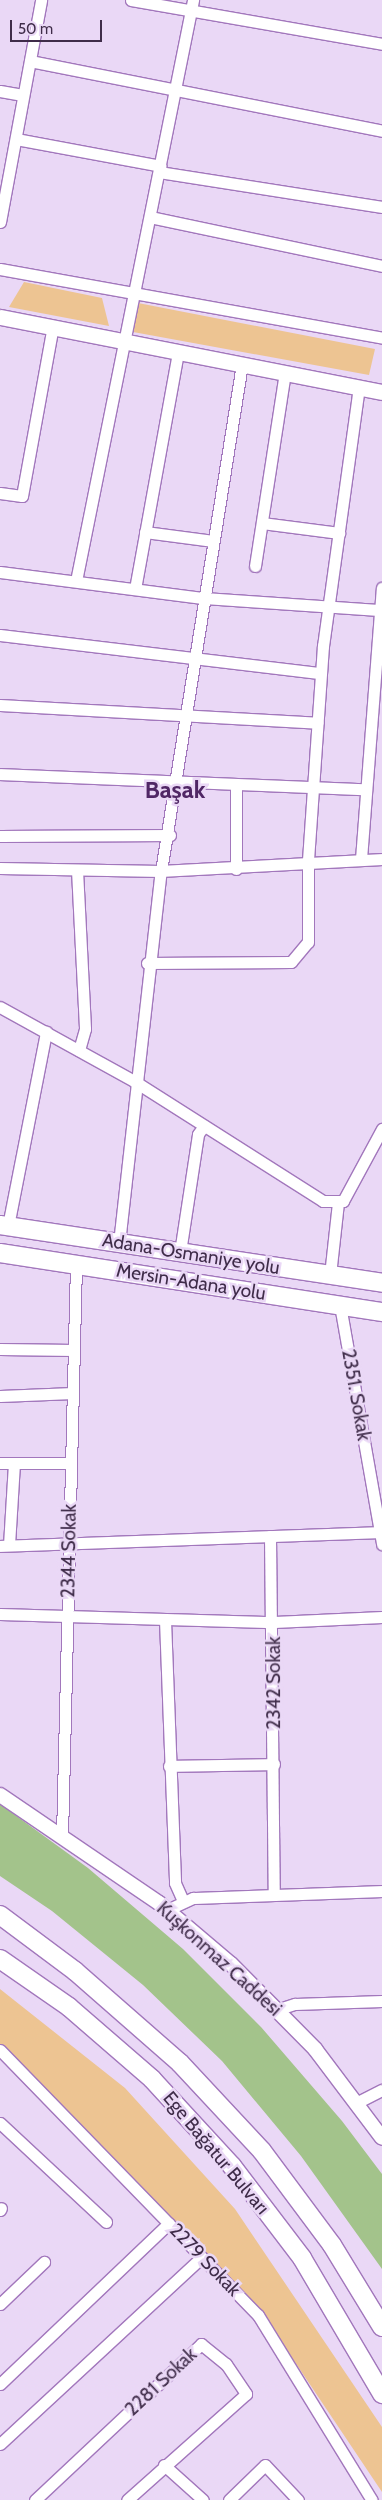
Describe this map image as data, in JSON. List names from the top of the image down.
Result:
{
  "streets": {
    "main road": ["Adana-Osmaniye yolu", "Mersin-Adana yolu", "Ege Bağatur Bulvarı"],
    "street": [
      "2351. Sokak",
      "2344 Sokak",
      "2342 Sokak",
      "Kuşkonmaz Caddesi",
      "2279 Sokak",
      "2281 Sokak"
    ]
  },
  "crossings": [
    ["Mersin-Adana yolu", "2351. Sokak"],
    ["Mersin-Adana yolu", "2344 Sokak"],
    ["2344 Sokak", "2342 Sokak"],
    ["2344 Sokak", "Kuşkonmaz Caddesi"]
  ],
  "districts": ["Başak"],
  "scale_bar": "50 m"
}
